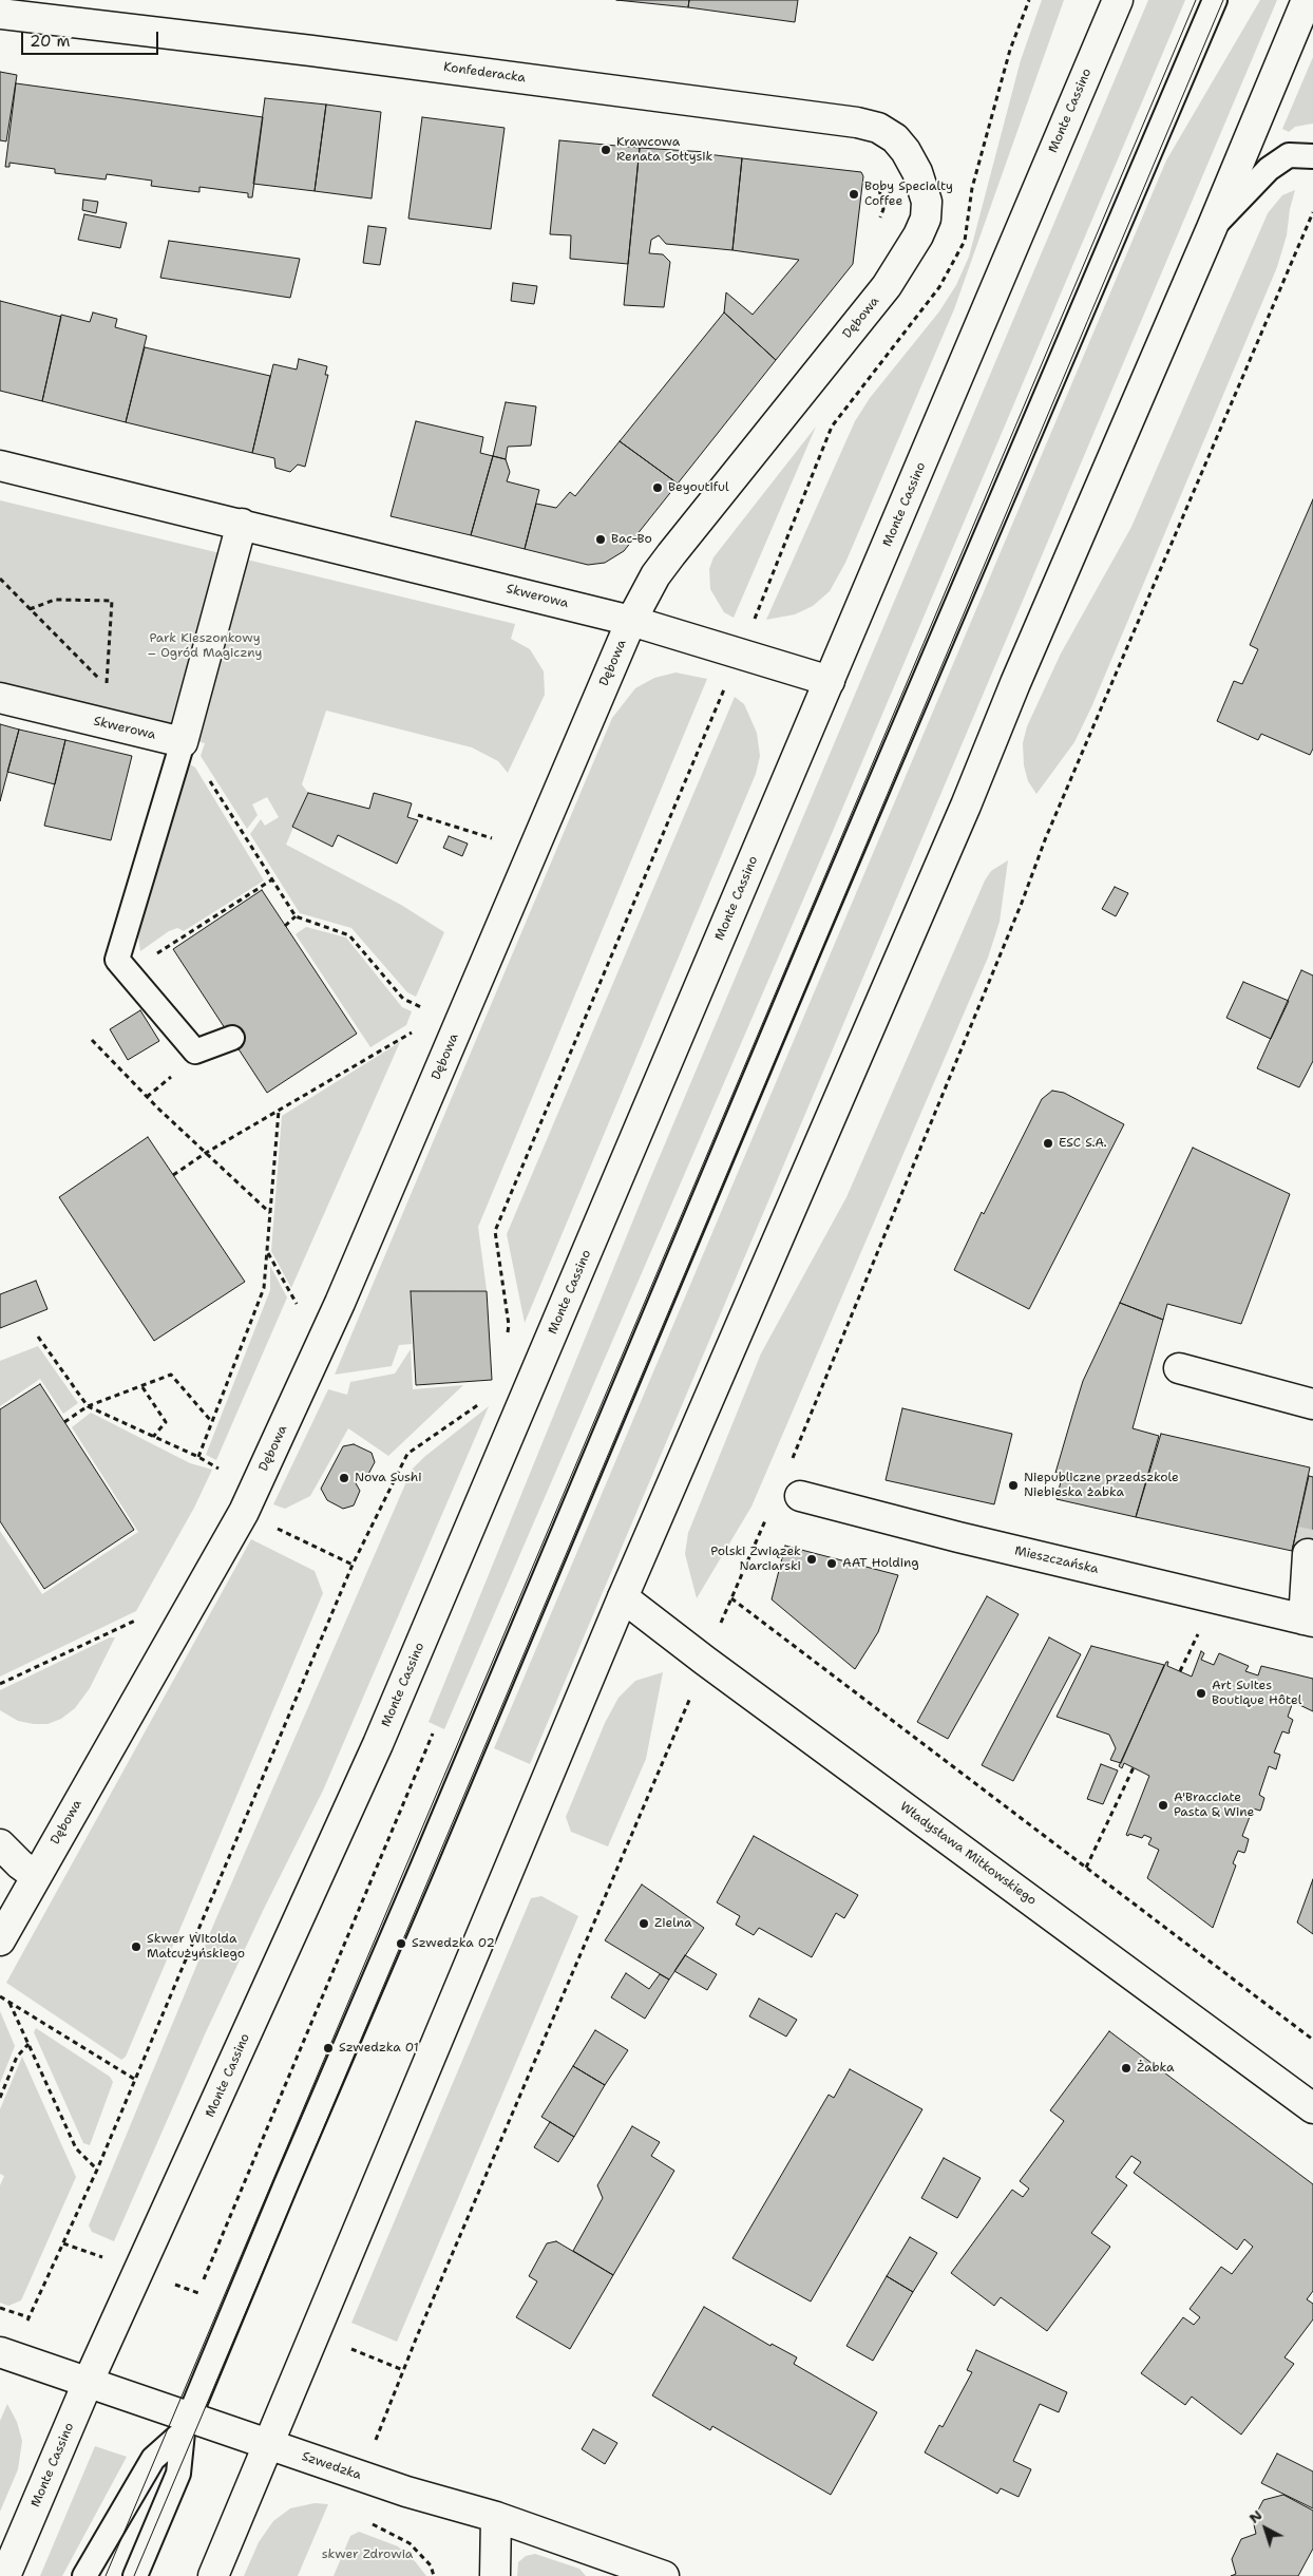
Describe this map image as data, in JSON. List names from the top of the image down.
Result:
{
  "streets": {
    "street": [
      "Konfederacka",
      "Monte Cassino",
      "Dębowa",
      "Skwerowa",
      "Mieszczańska",
      "Władysława Mitkowskiego",
      "Szwedzka"
    ]
  },
  "crossings": [
    ["Konfederacka", "Dębowa"],
    ["Monte Cassino", "Skwerowa"],
    ["Monte Cassino", "Szwedzka"],
    ["Dębowa", "Skwerowa"]
  ],
  "parks": ["Park Kieszonkowy – Ogród Magiczny", "skwer Zdrowia"],
  "places": [
    "Krawcowa Renata Sołtysik",
    "Boby Specialty Coffee",
    "Beyoutiful",
    "Bac-Bo",
    "ESC S.A.",
    "Nova Sushi",
    "Niepubliczne przedszkole Niebieska żabka",
    "Polski Związek Narciarski",
    "AAT Holding",
    "Art Suites Boutique Hôtel",
    "A'Bracciate Pasta & Wine",
    "Zielna",
    "Szwedzka 02",
    "Skwer Witolda Małcużyńskiego",
    "Szwedzka 01",
    "Żabka"
  ],
  "scale_bar": "20 m",
  "north": "top left"
}
